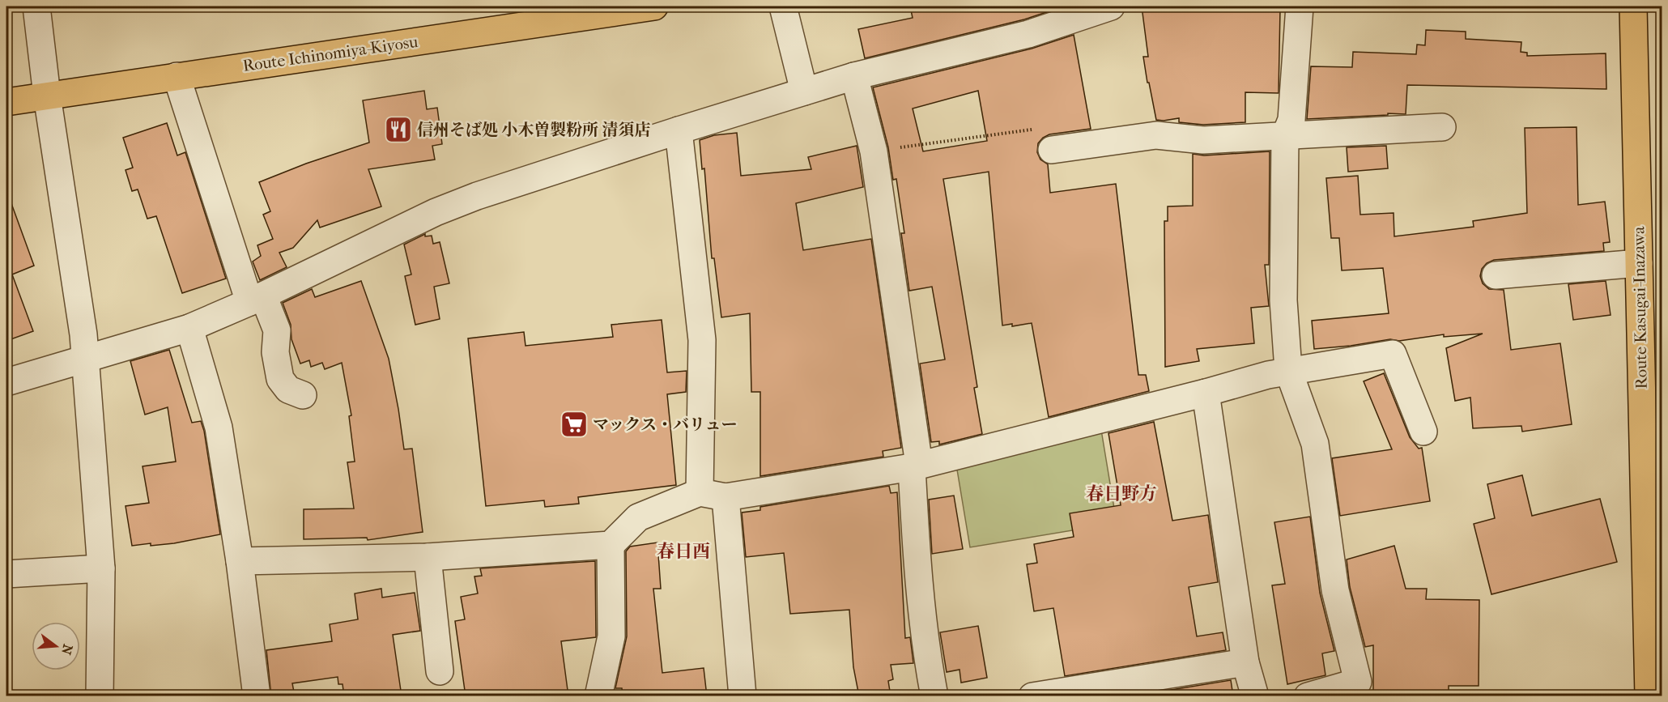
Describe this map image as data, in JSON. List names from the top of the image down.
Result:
{
  "streets": {
    "main road": ["Route Ichinomiya-Kiyosu", "Route Kasugai-Inazawa"]
  },
  "districts": ["春日野方", "春日酉"],
  "places": {
    "restaurant": ["信州そば処 小木曽製粉所 清須店"],
    "supermarket": ["マックス・バリュー"]
  },
  "north": "right"
}
